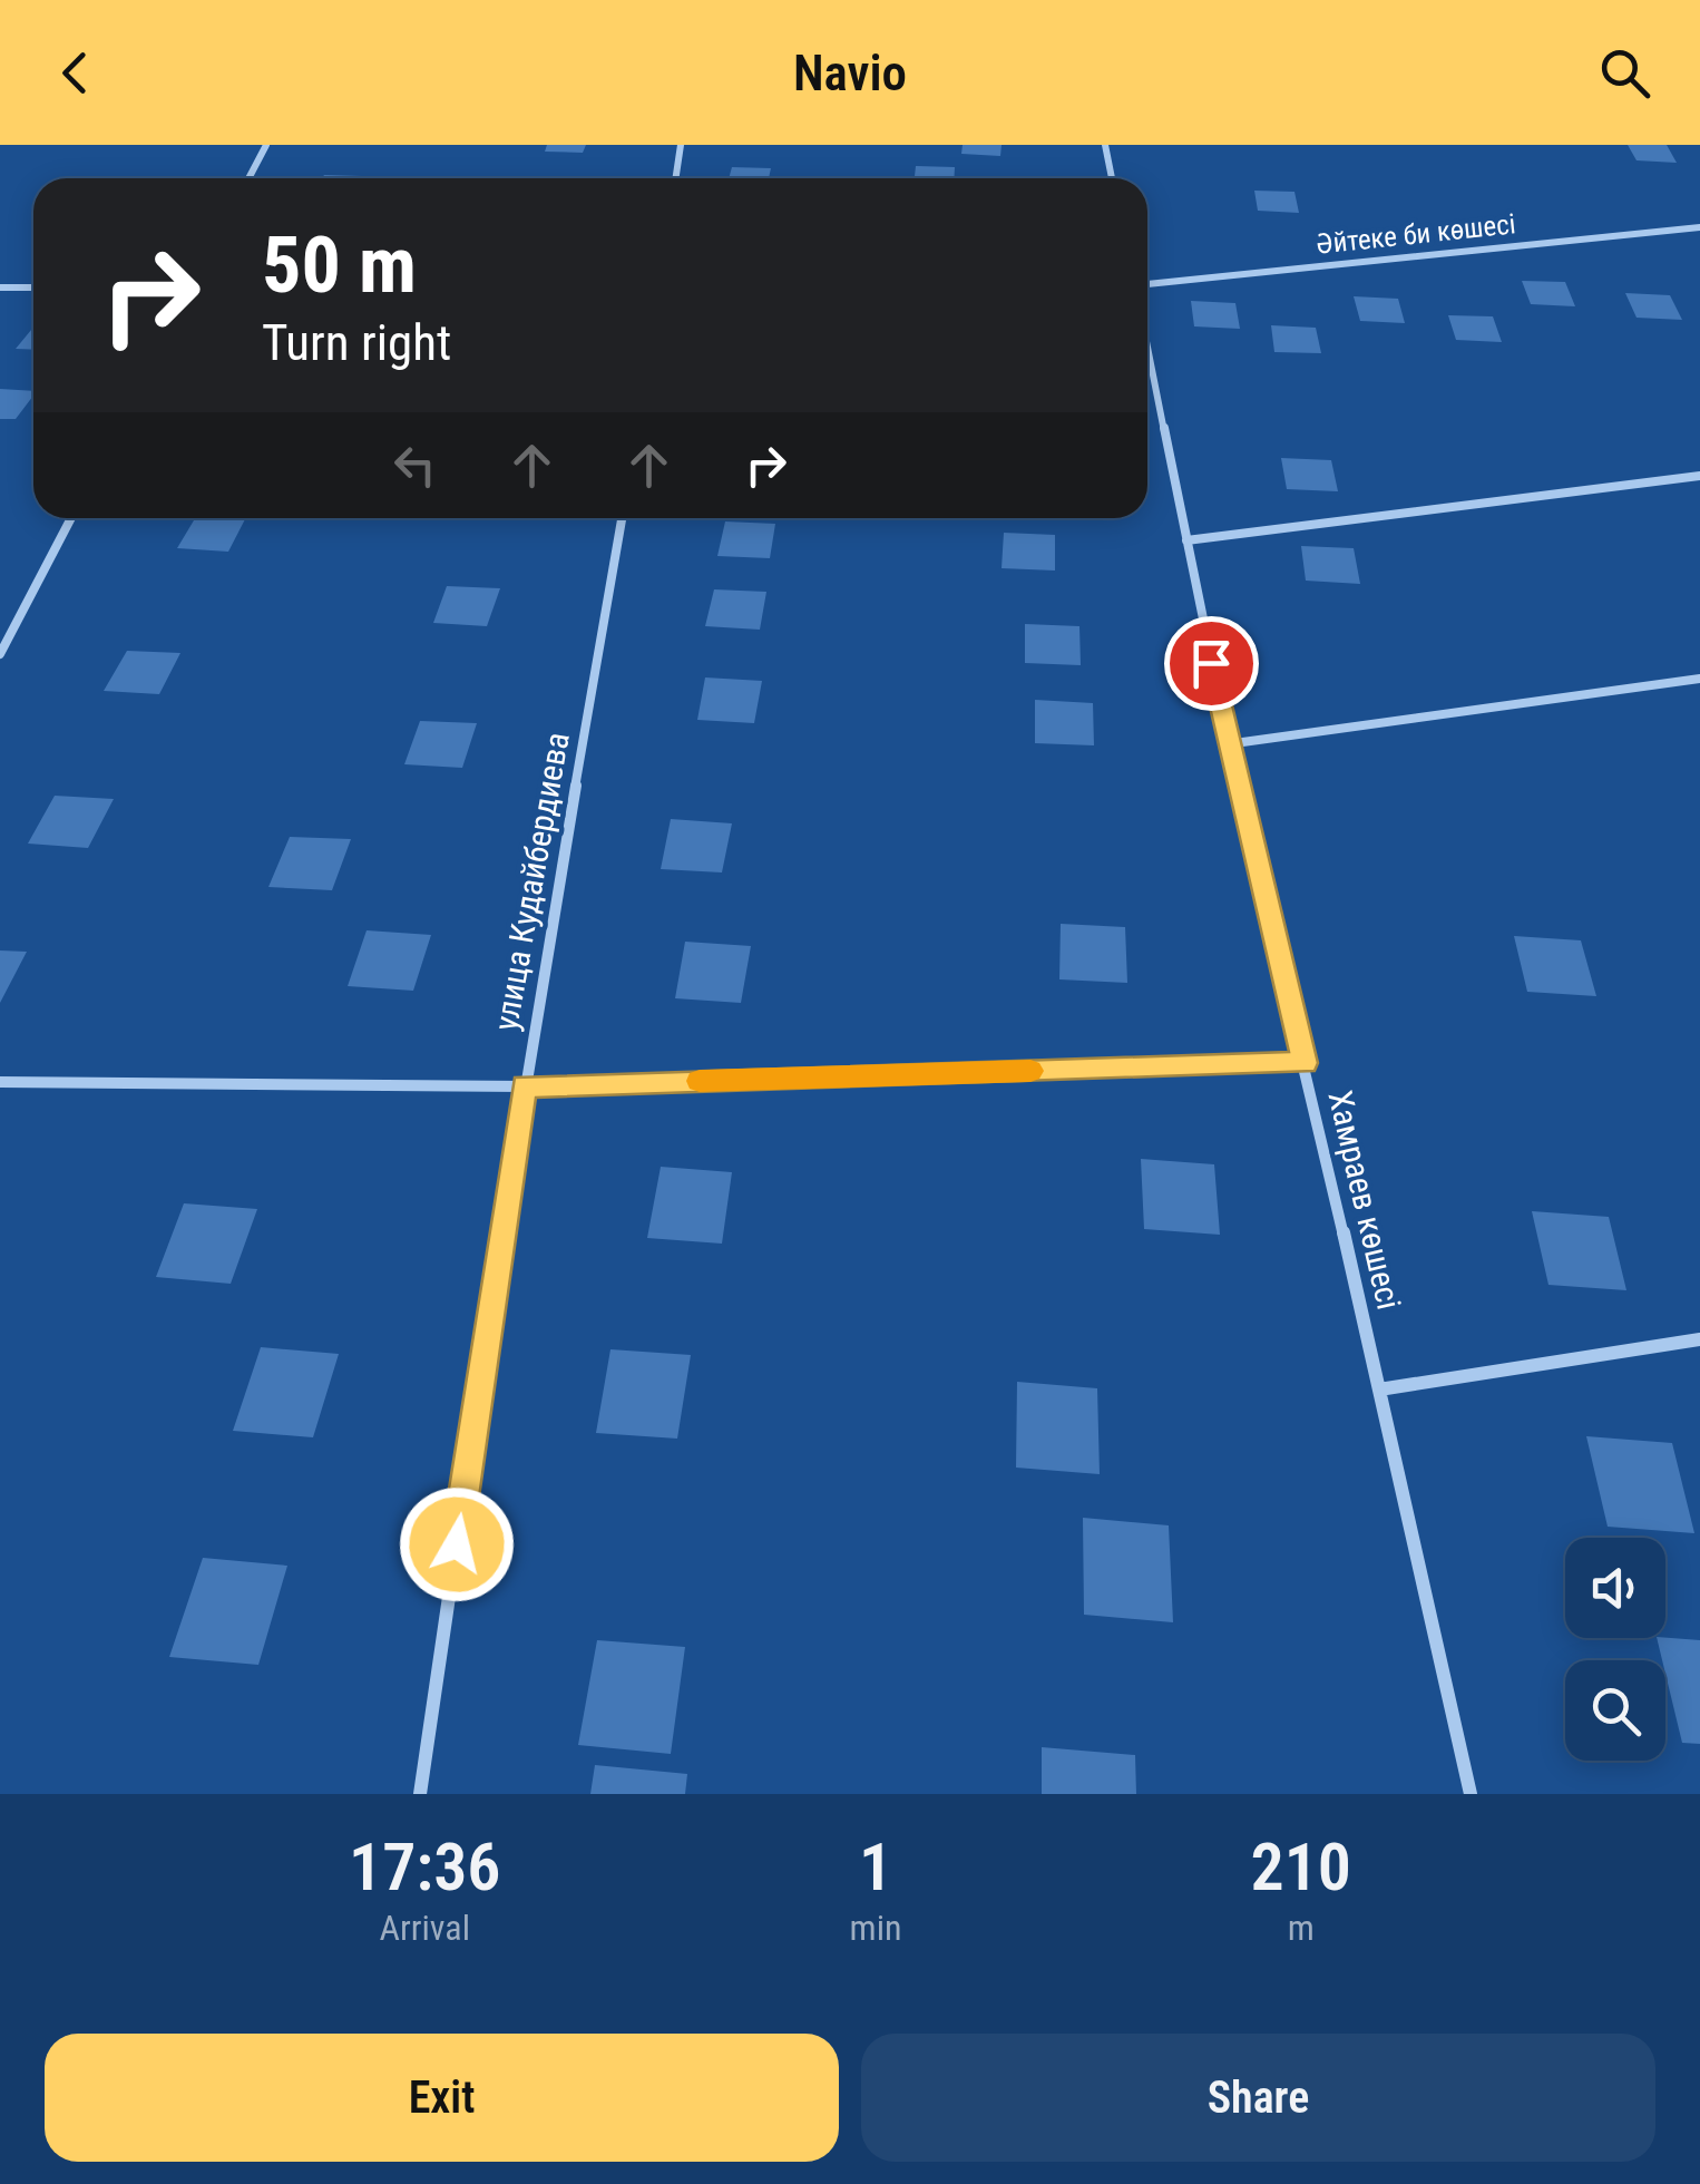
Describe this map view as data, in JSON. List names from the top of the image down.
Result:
{
  "streets": {
    "street": ["Әйтеке би көшесі", "улица Кудайбердиева", "Хамраев көшесі"]
  },
  "page": {
    "header": "Navio",
    "turn": ["50 m", "Turn right"],
    "eta": [
      "17:36",
      "Arrival",
      "1",
      "min",
      "210",
      "m"
    ],
    "buttons": ["Exit", "Share"]
  }
}
